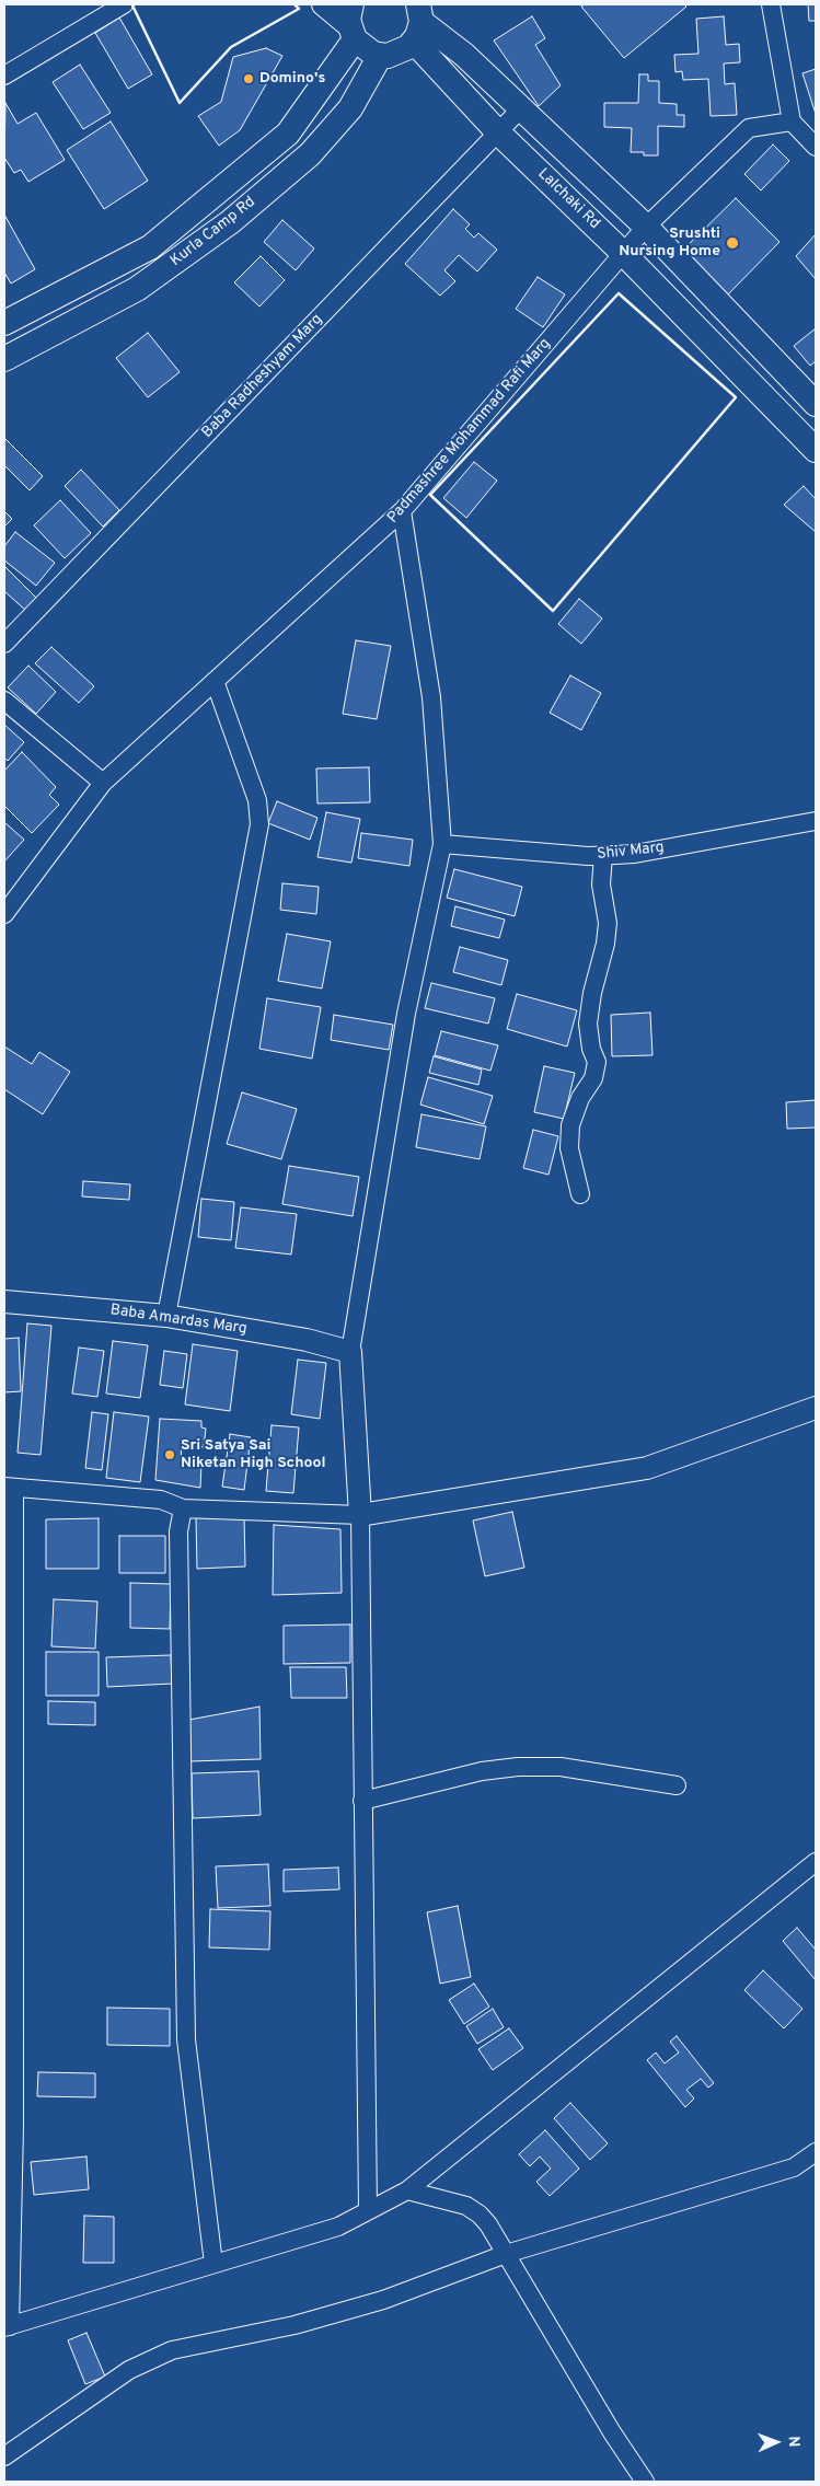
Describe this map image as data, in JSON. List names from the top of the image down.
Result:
{
  "streets": {
    "main road": ["Lalchaki Rd", "Kurla Camp Rd"],
    "street": [
      "Baba Radheshyam Marg",
      "Padmashree Mohammad Rafi Marg",
      "Shiv Marg",
      "Baba Amardas Marg"
    ]
  },
  "crossings": [
    ["Lalchaki Rd", "Baba Radheshyam Marg"],
    ["Lalchaki Rd", "Padmashree Mohammad Rafi Marg"]
  ],
  "places": ["Domino's", "Srushti Nursing Home", "Sri Satya Sai Niketan High School"],
  "north": "right"
}
